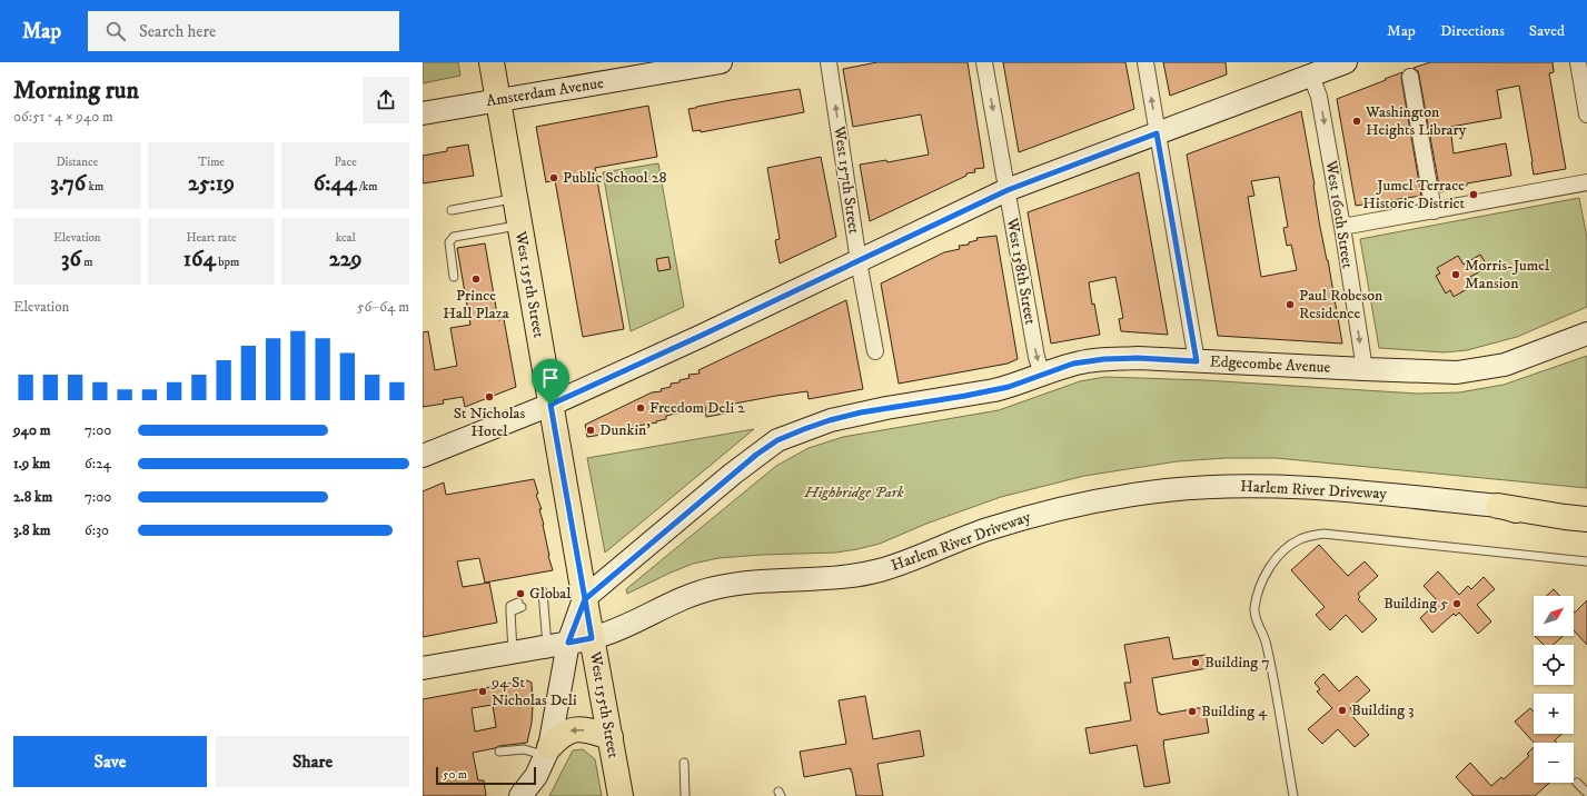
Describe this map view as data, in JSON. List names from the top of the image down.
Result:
{
  "streets": {
    "main road": ["West 155th Street"],
    "street": [
      "Amsterdam Avenue",
      "West 157th Street",
      "West 160th Street",
      "West 158th Street",
      "Edgecombe Avenue",
      "Harlem River Driveway"
    ]
  },
  "crossings": [
    ["Amsterdam Avenue", "West 155th Street"],
    ["West 160th Street", "Edgecombe Avenue"],
    ["West 158th Street", "Edgecombe Avenue"],
    ["West 155th Street", "Edgecombe Avenue"],
    ["West 155th Street", "Harlem River Driveway"],
    ["Edgecombe Avenue", "Harlem River Driveway"]
  ],
  "one_way": ["West 157th Street", "West 158th Street"],
  "parks": ["Highbridge Park"],
  "places": [
    "Washington Heights Library",
    "Public School 28",
    "Jumel Terrace Historic District",
    "Morris-Jumel Mansion",
    "Prince Hall Plaza",
    "Paul Robeson Residence",
    "St Nicholas Hotel",
    "Freedom Deli 2",
    "Dunkin'",
    "Global",
    "Building 5",
    "Building 7",
    "94 St Nicholas Deli",
    "Building 3",
    "Building 4"
  ],
  "scale_bar": "50 m",
  "north": "top right",
  "page": {
    "header": "Map",
    "search": "Search here",
    "nav": ["Map", "Directions", "Saved"],
    "heading": ["Morning run", "06:51 · 4 × 940 m"],
    "stats": [
      ["Distance", "3.76 km"],
      ["Time", "25:19"],
      ["Pace", "6:44 /km"],
      ["Elevation", "36 m"],
      ["Heart rate", "164 bpm"],
      ["kcal", "229"]
    ],
    "chart": ["Elevation", "56–64 m"],
    "list": [
      {
        "name": "940 m",
        "note": "7:00"
      },
      {
        "name": "1.9 km",
        "note": "6:24"
      },
      {
        "name": "2.8 km",
        "note": "7:00"
      },
      {
        "name": "3.8 km",
        "note": "6:30"
      }
    ],
    "map_buttons": ["+", "−"],
    "buttons": ["Save", "Share"],
    "scale": "50 m"
  }
}
